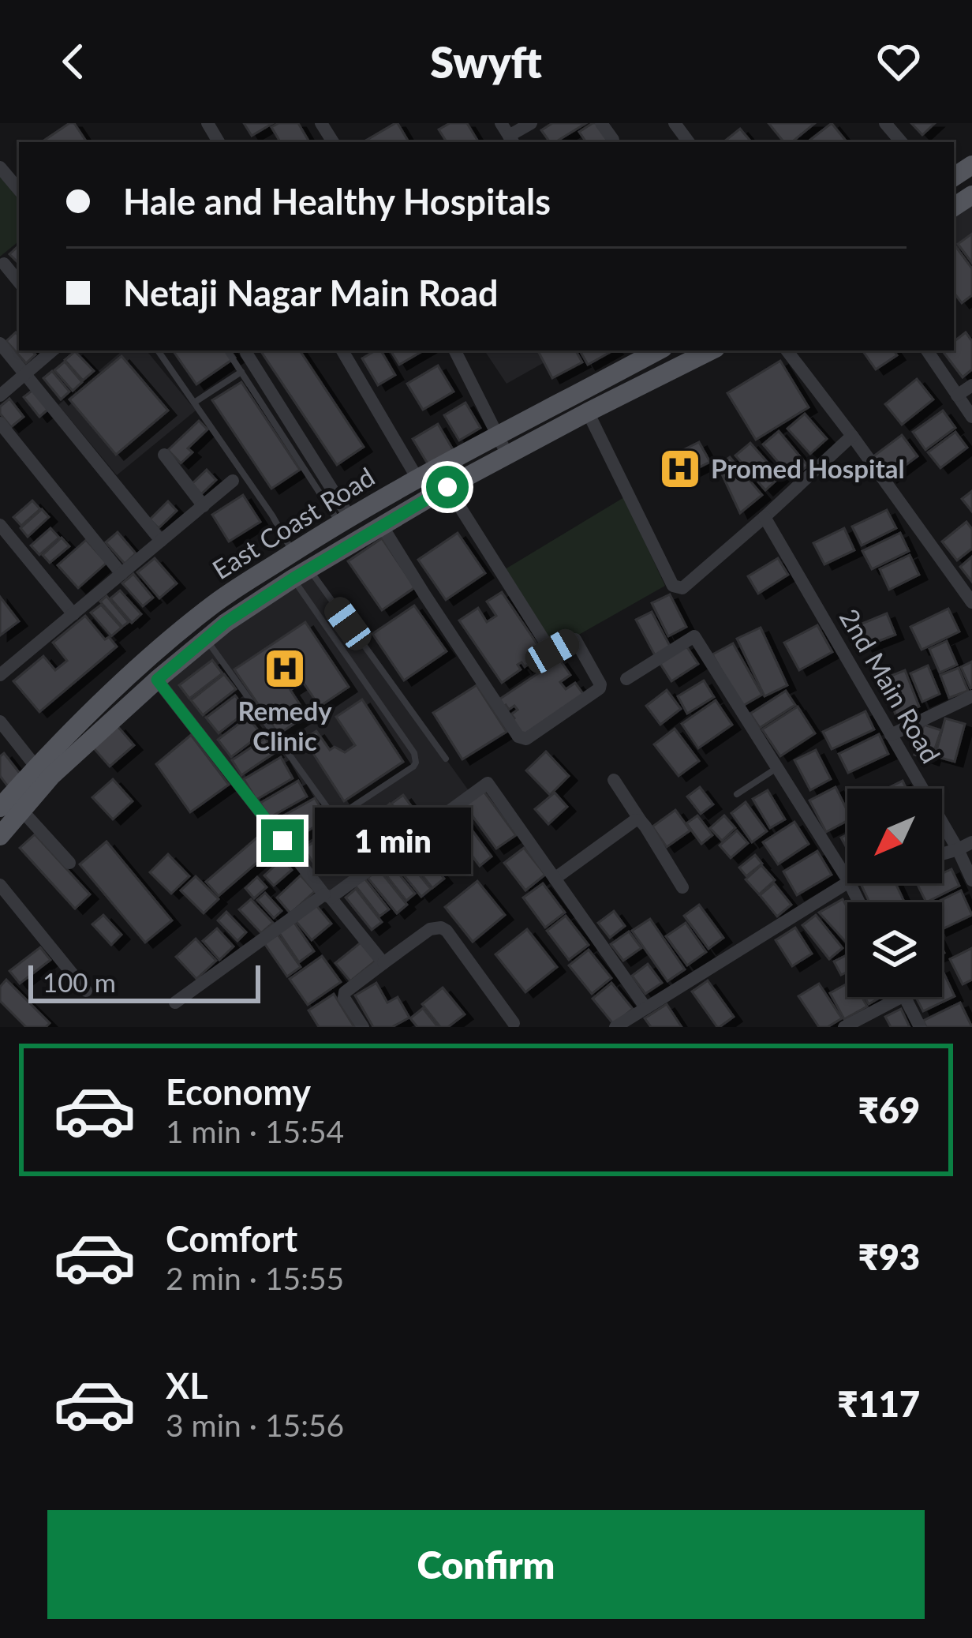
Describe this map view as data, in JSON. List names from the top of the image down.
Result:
{
  "streets": {
    "main road": ["East Coast Road"],
    "street": ["2nd Main Road"]
  },
  "places": {
    "hospital": ["Promed Hospital", "Remedy Clinic"]
  },
  "scale_bar": "100 m",
  "north": "bottom left",
  "page": {
    "header": "Swyft",
    "banner": ["Hale and Healthy Hospitals", "Netaji Nagar Main Road"],
    "bubble": "1 min",
    "scale": "100 m",
    "list": [
      {
        "name": "Economy",
        "note": "1 min · 15:54",
        "value": "₹69"
      },
      {
        "name": "Comfort",
        "note": "2 min · 15:55",
        "value": "₹93"
      },
      {
        "name": "XL",
        "note": "3 min · 15:56",
        "value": "₹117"
      }
    ],
    "buttons": "Confirm"
  }
}
